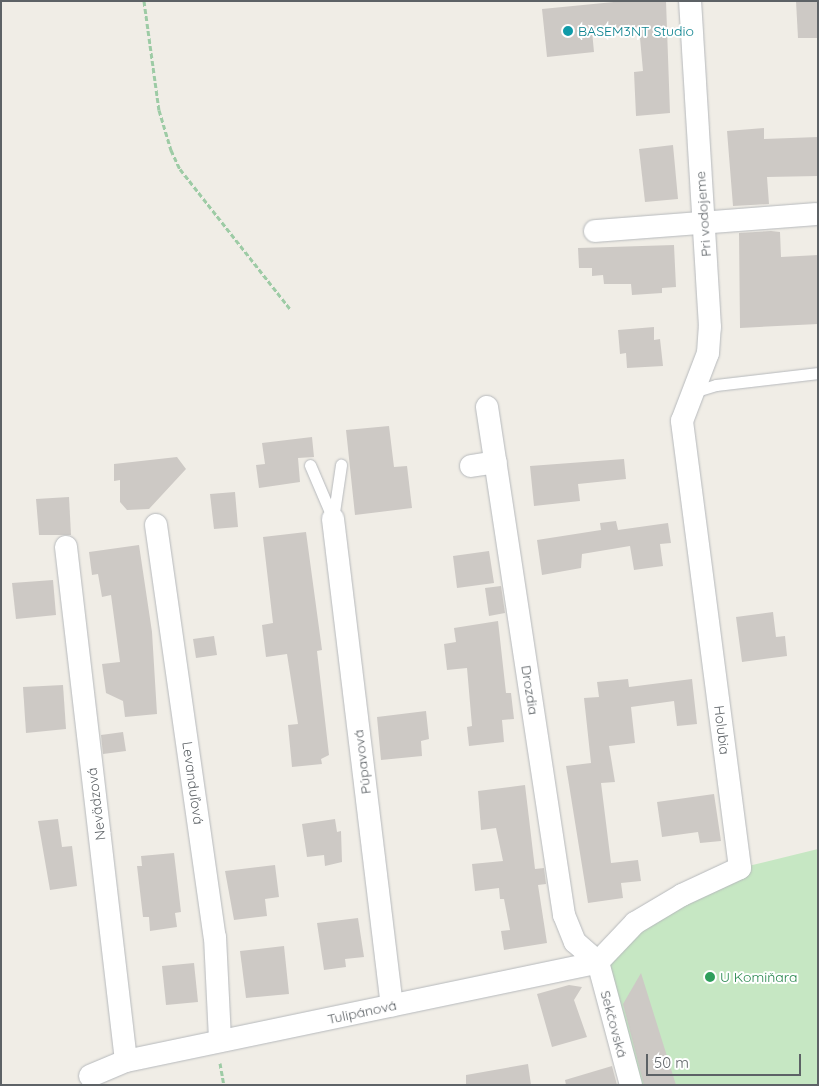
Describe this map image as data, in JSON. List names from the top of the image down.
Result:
{
  "streets": {
    "street": [
      "Pri vodojeme",
      "Drozdia",
      "Holubia",
      "Púpavová",
      "Levanduľová",
      "Nevädzová",
      "Tulipánová",
      "Sekčovská"
    ]
  },
  "crossings": [
    ["Pri vodojeme", "Holubia"],
    ["Drozdia", "Holubia"],
    ["Drozdia", "Tulipánová"],
    ["Drozdia", "Sekčovská"],
    ["Holubia", "Tulipánová"],
    ["Holubia", "Sekčovská"],
    ["Púpavová", "Tulipánová"],
    ["Levanduľová", "Tulipánová"],
    ["Nevädzová", "Tulipánová"],
    ["Tulipánová", "Sekčovská"]
  ],
  "places": ["BASEM3NT Studio", "U Komiňara"],
  "scale_bar": "50 m"
}
